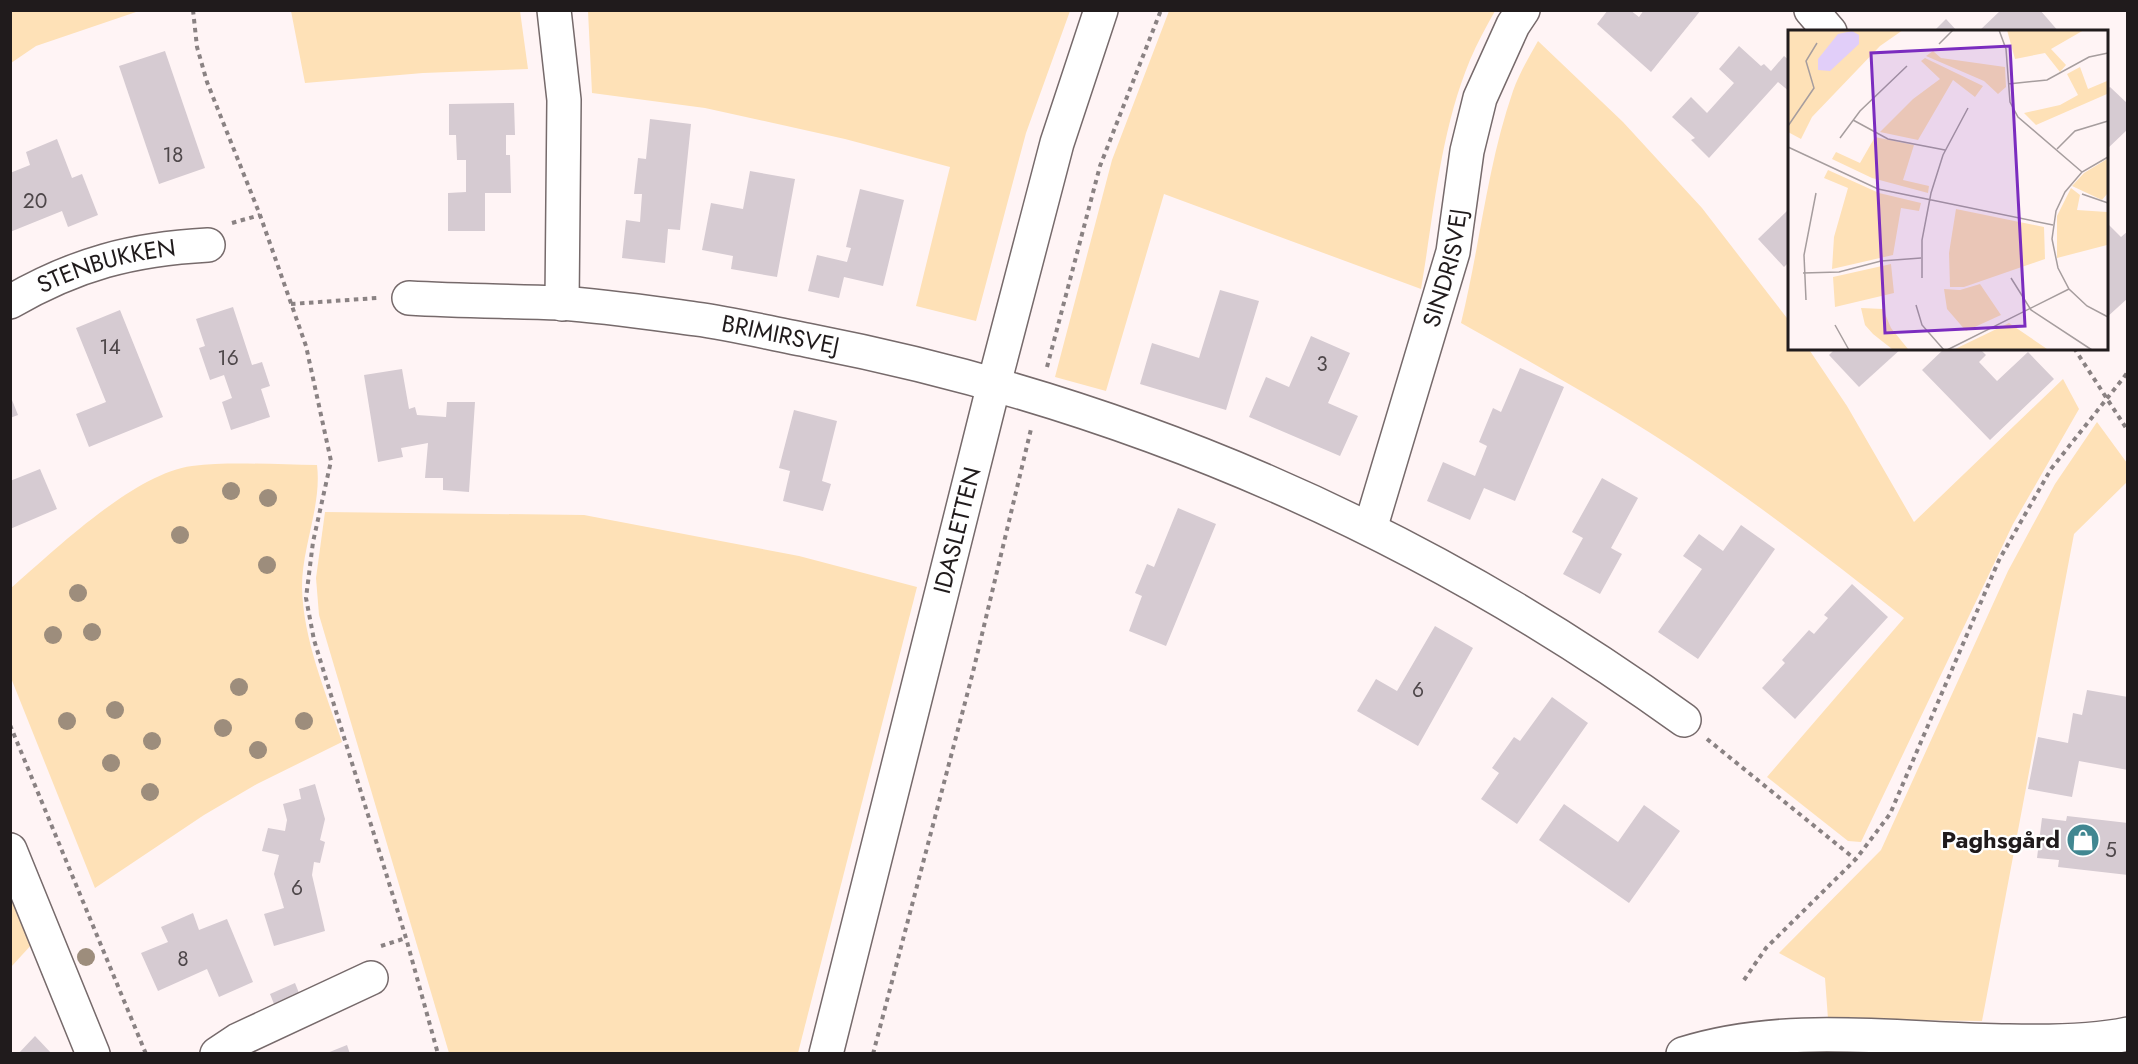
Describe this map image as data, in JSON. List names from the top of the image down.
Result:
{
  "streets": {
    "street": [
      "SINDRISVEJ",
      "STENBUKKEN",
      "BRIMIRSVEJ",
      "IDASLETTEN"
    ]
  },
  "crossings": [
    ["BRIMIRSVEJ", "IDASLETTEN"]
  ],
  "places": {
    "shop": ["Paghsgård"]
  },
  "house_numbers": [
    "18",
    "20",
    "14",
    "16",
    "3",
    "6",
    "5",
    "6",
    "8"
  ]
}
